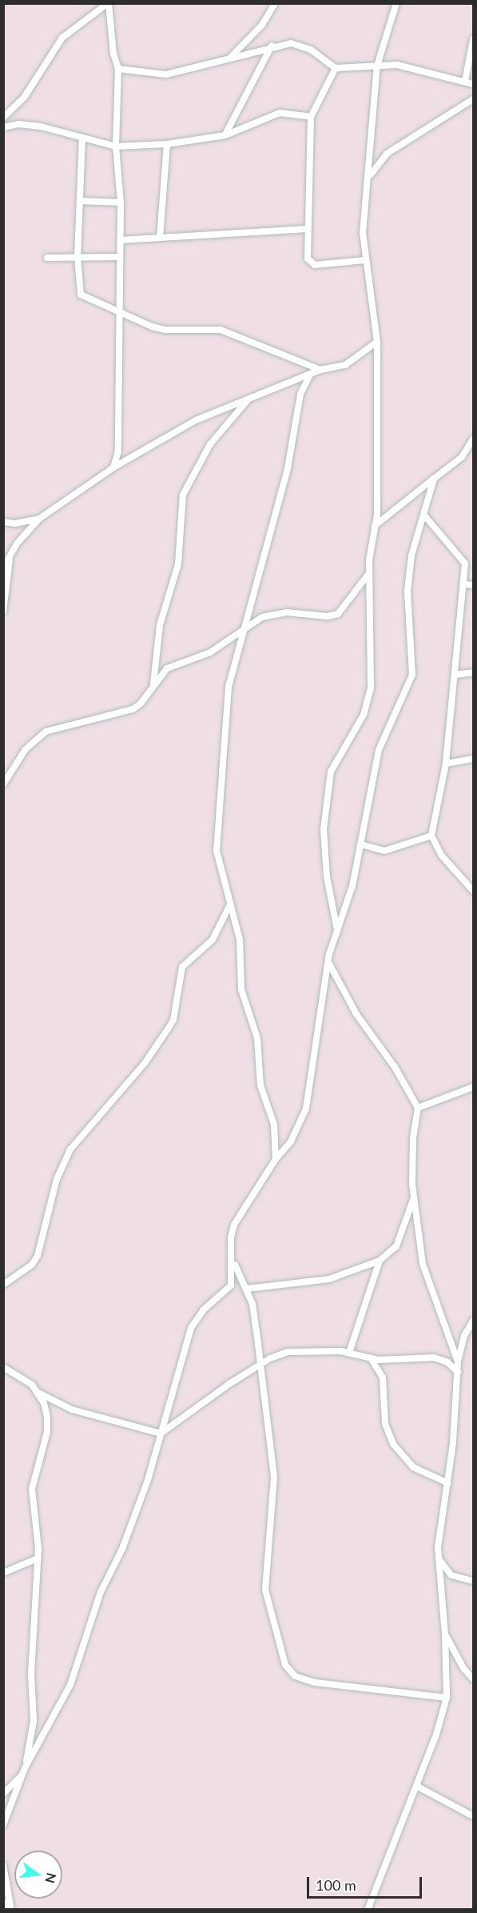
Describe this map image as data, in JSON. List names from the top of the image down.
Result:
{
  "scale_bar": "100 m",
  "north": "right"
}
